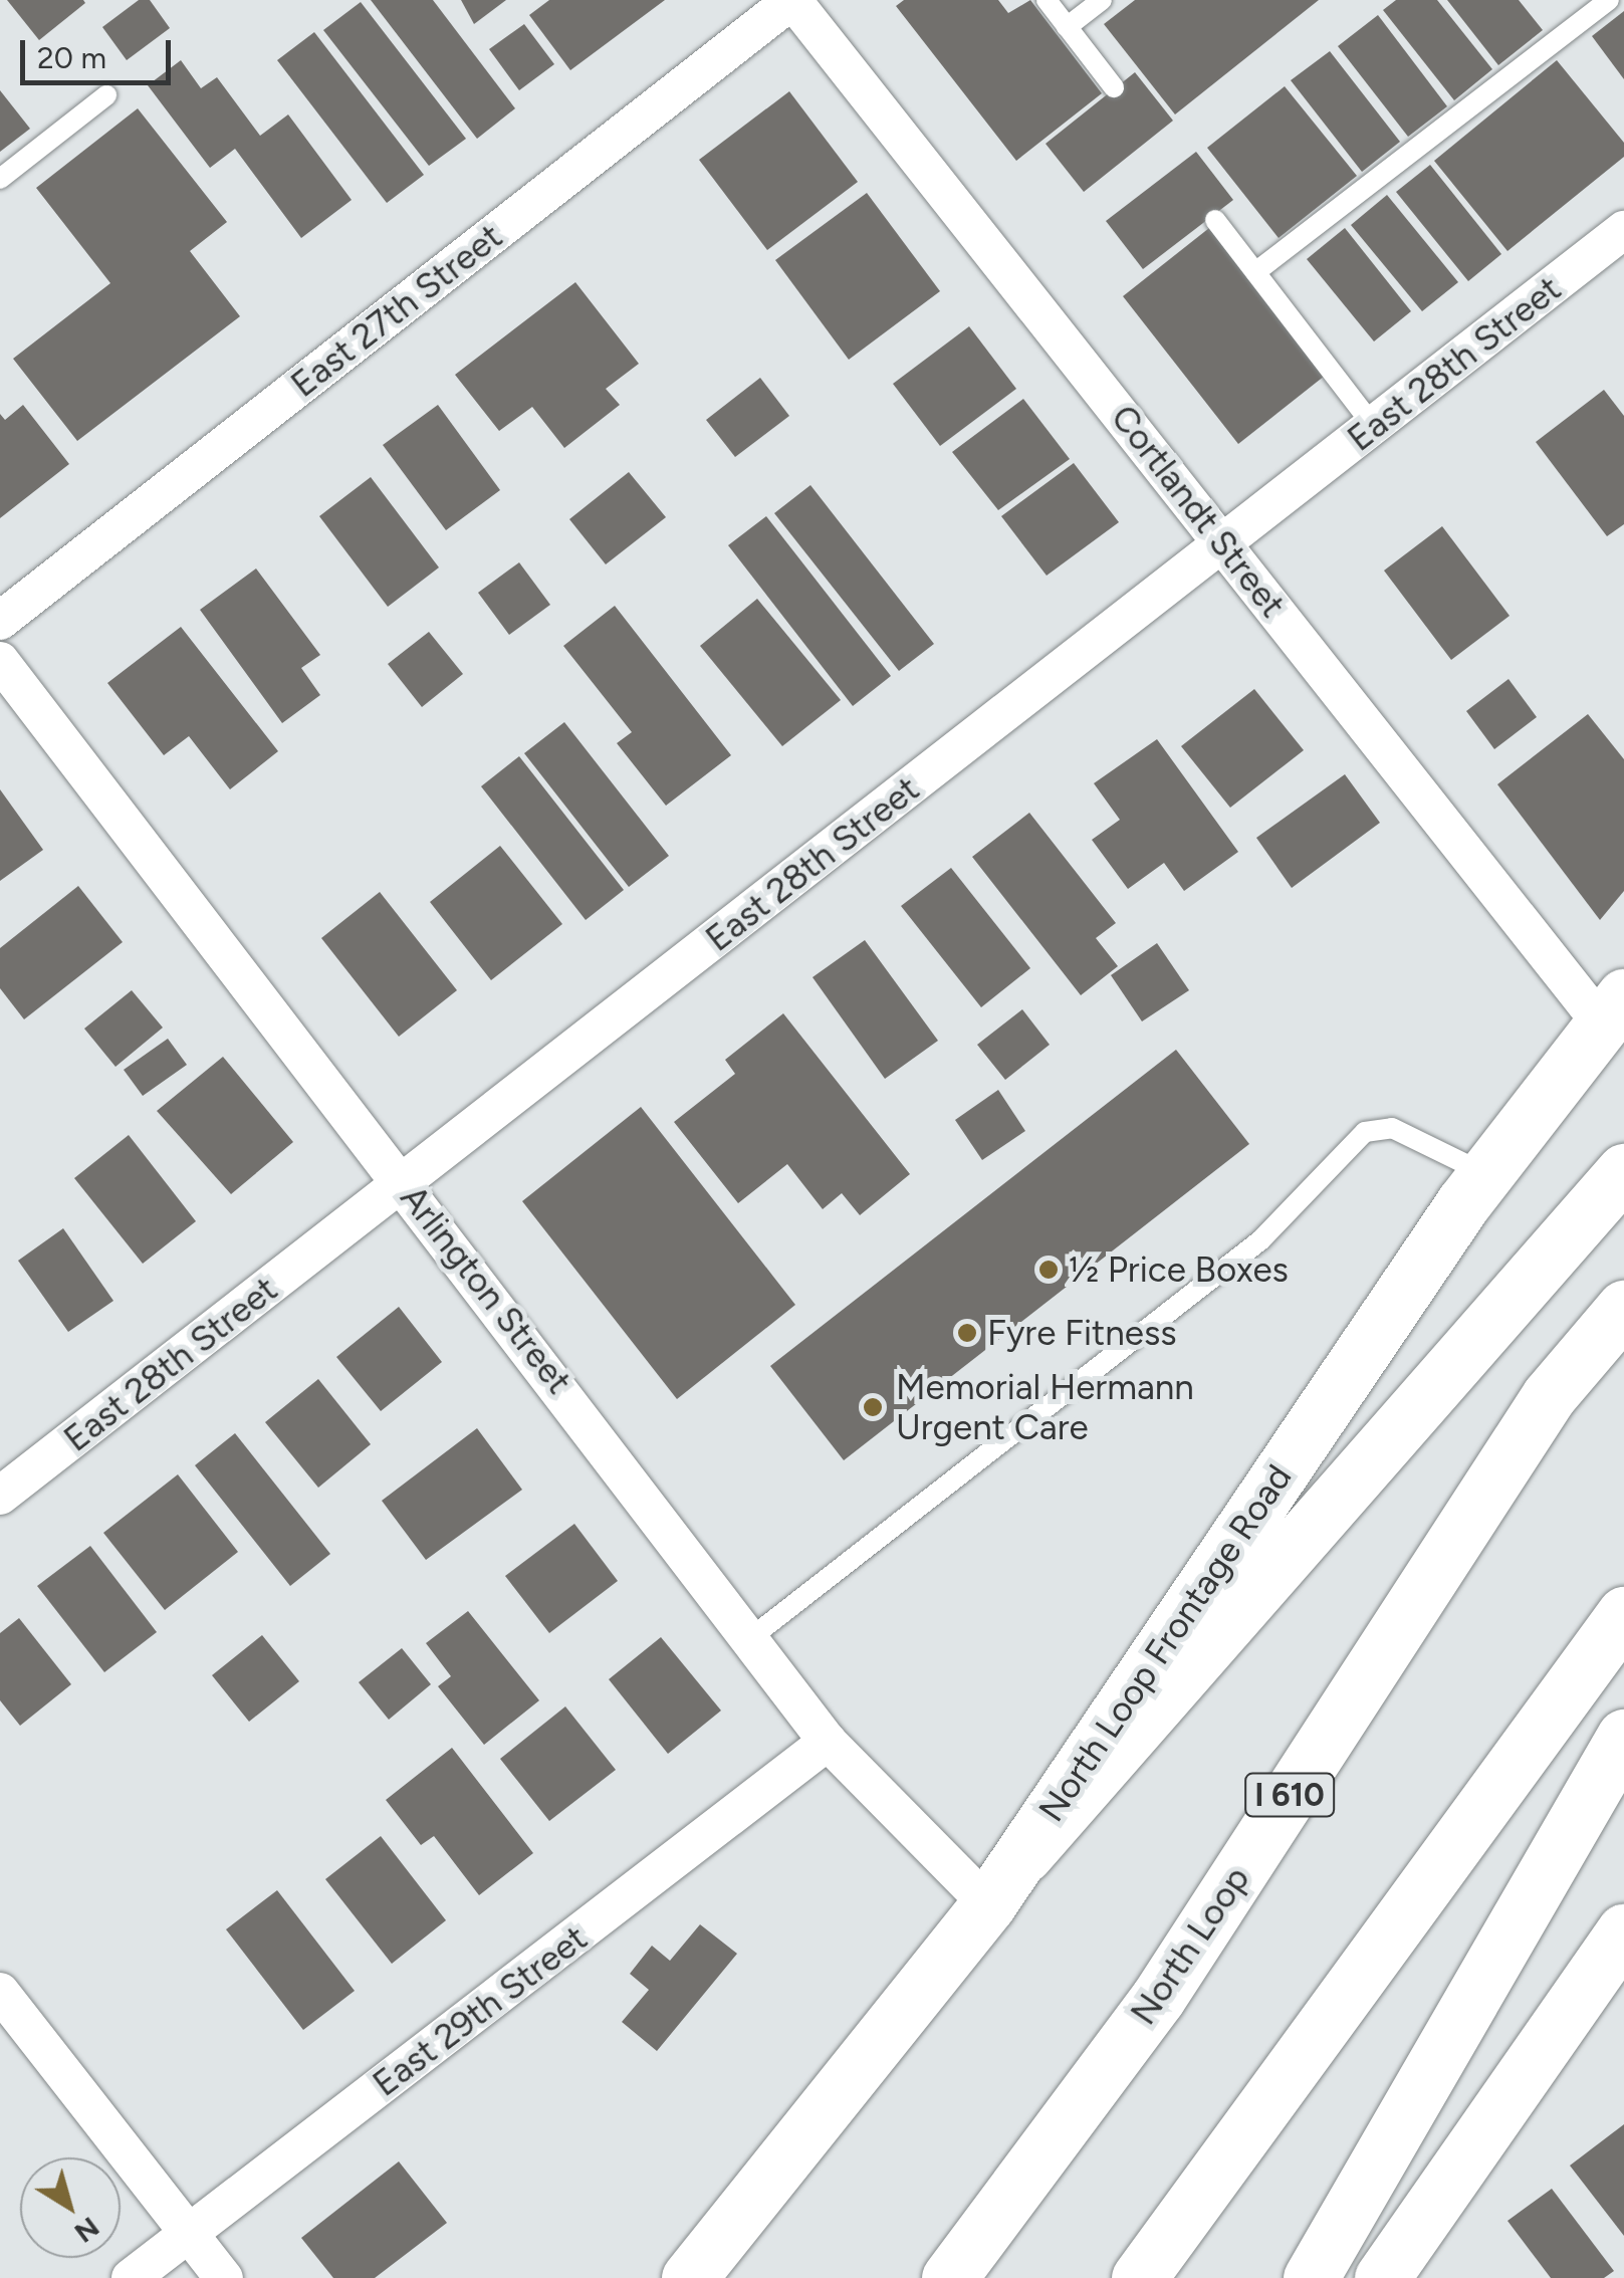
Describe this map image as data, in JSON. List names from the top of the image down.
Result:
{
  "streets": {
    "main road": ["North Loop Frontage Road", "I 610", "North Loop"],
    "street": [
      "East 27th Street",
      "East 28th Street",
      "Cortlandt Street",
      "Arlington Street",
      "East 29th Street"
    ]
  },
  "crossings": [
    ["East 27th Street", "Cortlandt Street"],
    ["East 28th Street", "Cortlandt Street"],
    ["East 28th Street", "Arlington Street"],
    ["Cortlandt Street", "North Loop Frontage Road"],
    ["Arlington Street", "North Loop Frontage Road"],
    ["Arlington Street", "East 29th Street"]
  ],
  "places": ["½ Price Boxes", "Fyre Fitness", "Memorial Hermann Urgent Care"],
  "scale_bar": "20 m",
  "north": "bottom right"
}
